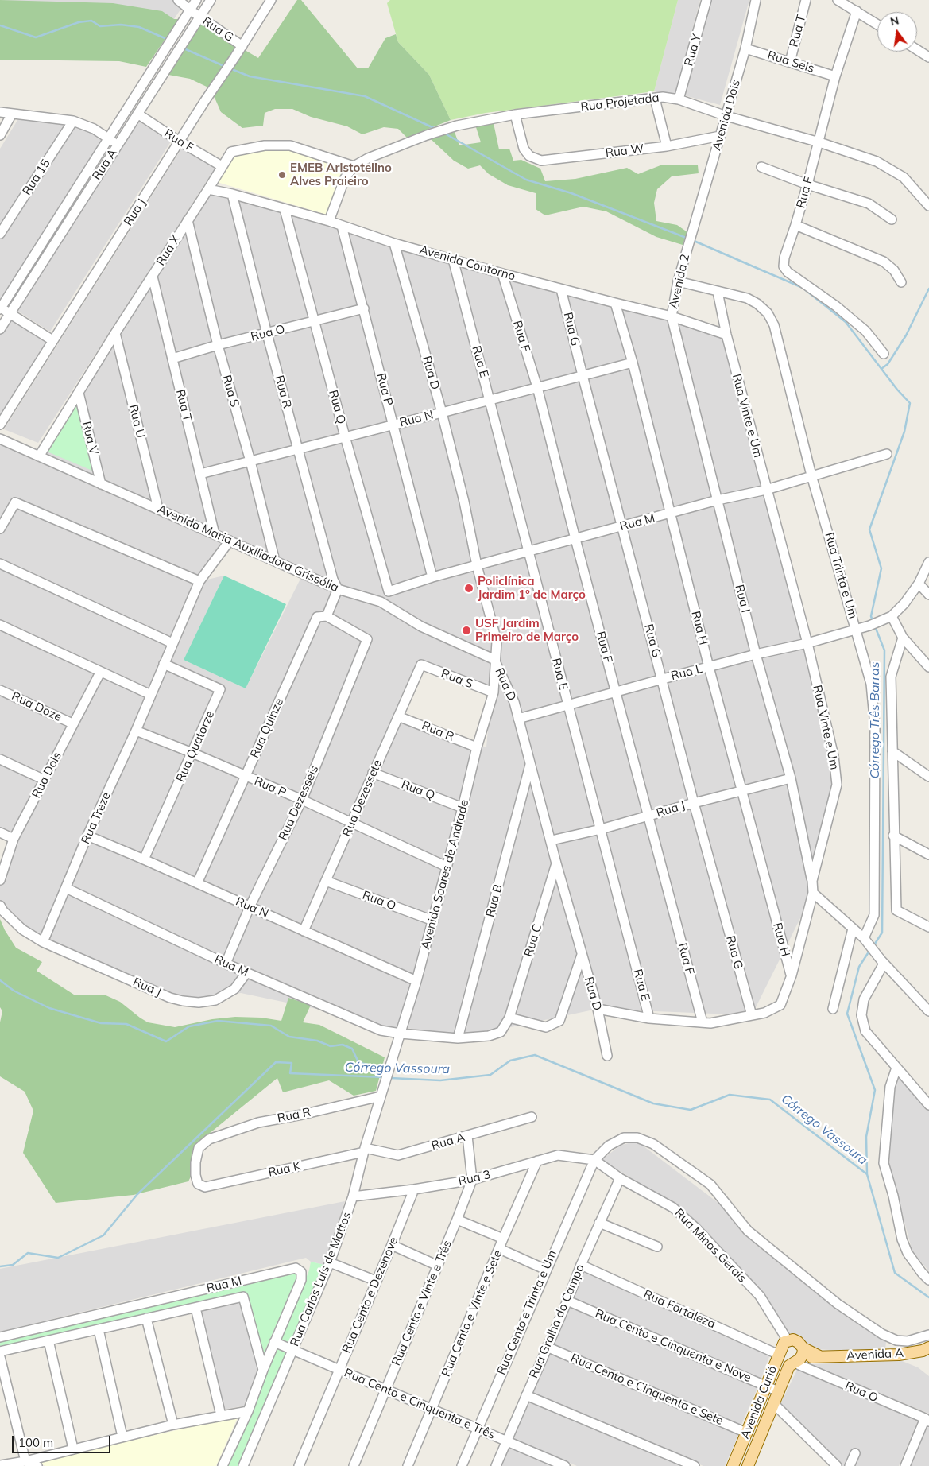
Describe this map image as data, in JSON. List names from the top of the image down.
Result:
{
  "streets": {
    "main road": ["Avenida A", "Avenida Curió"],
    "street": [
      "Rua G",
      "Rua T",
      "Rua Y",
      "Rua Seis",
      "Rua Projetada",
      "Avenida Dois",
      "Rua F",
      "Rua W",
      "Rua A",
      "Rua 15",
      "Rua J",
      "Rua X",
      "Avenida Contorno",
      "Avenida 2",
      "Rua O",
      "Rua E",
      "Rua D",
      "Rua P",
      "Rua S",
      "Rua R",
      "Rua Q",
      "Rua Vinte e Um",
      "Rua N",
      "Rua U",
      "Rua V",
      "Rua M",
      "Avenida Maria Auxiliadora Grissólia",
      "Rua Trinta e Um",
      "Rua I",
      "Rua H",
      "Rua L",
      "Rua Doze",
      "Rua Quinze",
      "Rua Quatorze",
      "Rua Dois",
      "Rua Dezessete",
      "Rua Dezesseis",
      "Rua Treze",
      "Avenida Soares de Andrade",
      "Rua B",
      "Rua C",
      "Rua K",
      "Rua 3",
      "Rua Minas Gerais",
      "Rua Carlos Luís de Mattos",
      "Rua Cento e Dezenove",
      "Rua Cento e Vinte e Três",
      "Rua Fortaleza",
      "Rua Cento e Trinta e Um",
      "Rua Cento e Vinte e Sete",
      "Rua Gralha do Campo",
      "Rua Cento e Cinquenta e Nove",
      "Rua Cento e Cinquenta e Sete",
      "Rua Cento e Cinquenta e Três"
    ]
  },
  "crossings": [
    ["Rua G", "Rua A"],
    ["Rua G", "Rua J"],
    ["Rua G", "Avenida Contorno"],
    ["Rua G", "Rua Vinte e Um"],
    ["Rua G", "Rua N"],
    ["Rua G", "Rua M"],
    ["Rua G", "Rua L"],
    ["Rua T", "Rua Seis"],
    ["Rua T", "Rua X"],
    ["Rua T", "Rua O"],
    ["Rua T", "Rua N"],
    ["Rua T", "Avenida Maria Auxiliadora Grissólia"],
    ["Rua Y", "Rua Projetada"],
    ["Rua Seis", "Avenida Dois"],
    ["Rua Seis", "Rua F"],
    ["Rua Projetada", "Avenida Dois"],
    ["Rua Projetada", "Rua F"],
    ["Rua Projetada", "Rua W"],
    ["Rua Projetada", "Rua X"],
    ["Avenida Dois", "Rua W"],
    ["Avenida Dois", "Avenida 2"],
    ["Rua F", "Rua A"],
    ["Rua F", "Rua J"],
    ["Rua F", "Rua X"],
    ["Rua F", "Avenida Contorno"],
    ["Rua F", "Rua Vinte e Um"],
    ["Rua F", "Rua N"],
    ["Rua F", "Rua M"],
    ["Rua F", "Rua L"],
    ["Rua A", "Rua K"],
    ["Rua A", "Rua Carlos Luís de Mattos"],
    ["Rua A", "Rua Cento e Vinte e Três"],
    ["Rua J", "Rua E"],
    ["Rua J", "Rua D"],
    ["Rua J", "Rua M"],
    ["Rua J", "Rua I"],
    ["Rua J", "Rua H"],
    ["Rua J", "Rua Treze"],
    ["Rua X", "Avenida Contorno"],
    ["Rua X", "Rua S"],
    ["Rua X", "Rua U"],
    ["Rua X", "Rua V"],
    ["Rua X", "Avenida Maria Auxiliadora Grissólia"],
    ["Avenida Contorno", "Avenida 2"],
    ["Avenida Contorno", "Rua E"],
    ["Avenida Contorno", "Rua D"],
    ["Avenida Contorno", "Rua P"],
    ["Avenida Contorno", "Rua R"],
    ["Avenida Contorno", "Rua Q"],
    ["Avenida Contorno", "Rua Vinte e Um"],
    ["Avenida Contorno", "Rua I"],
    ["Avenida Contorno", "Rua H"],
    ["Avenida 2", "Rua Trinta e Um"],
    ["Avenida 2", "Rua I"],
    ["Rua O", "Rua P"],
    ["Rua O", "Rua S"],
    ["Rua O", "Rua R"],
    ["Rua O", "Rua Q"],
    ["Rua O", "Rua Dezessete"],
    ["Rua O", "Avenida Soares de Andrade"],
    ["Rua O", "Avenida A"],
    ["Rua O", "Avenida Curió"],
    ["Rua E", "Rua Vinte e Um"],
    ["Rua E", "Rua N"],
    ["Rua E", "Rua M"],
    ["Rua E", "Rua L"],
    ["Rua D", "Rua Vinte e Um"],
    ["Rua D", "Rua N"],
    ["Rua D", "Rua M"],
    ["Rua D", "Avenida Maria Auxiliadora Grissólia"],
    ["Rua D", "Rua L"],
    ["Rua D", "Avenida Soares de Andrade"],
    ["Rua D", "Rua B"],
    ["Rua D", "Rua C"],
    ["Rua P", "Rua N"],
    ["Rua P", "Rua M"],
    ["Rua P", "Rua Quinze"],
    ["Rua P", "Rua Quatorze"],
    ["Rua P", "Rua Dezessete"],
    ["Rua P", "Rua Dezesseis"],
    ["Rua P", "Rua Treze"],
    ["Rua P", "Avenida Soares de Andrade"],
    ["Rua S", "Rua N"],
    ["Rua S", "Avenida Maria Auxiliadora Grissólia"],
    ["Rua S", "Rua Dezessete"],
    ["Rua S", "Avenida Soares de Andrade"],
    ["Rua R", "Rua N"],
    ["Rua R", "Avenida Maria Auxiliadora Grissólia"],
    ["Rua R", "Rua Quinze"],
    ["Rua R", "Rua Dezessete"],
    ["Rua R", "Avenida Soares de Andrade"],
    ["Rua R", "Rua K"],
    ["Rua R", "Rua Carlos Luís de Mattos"],
    ["Rua Q", "Rua N"],
    ["Rua Q", "Rua M"],
    ["Rua Q", "Rua Dezessete"],
    ["Rua Q", "Avenida Soares de Andrade"],
    ["Rua Vinte e Um", "Rua M"],
    ["Rua Vinte e Um", "Rua Trinta e Um"],
    ["Rua Vinte e Um", "Rua I"],
    ["Rua Vinte e Um", "Rua H"],
    ["Rua Vinte e Um", "Rua L"],
    ["Rua N", "Rua H"],
    ["Rua N", "Rua Quinze"],
    ["Rua N", "Rua Quatorze"],
    ["Rua N", "Rua Dezessete"],
    ["Rua N", "Rua Dezesseis"],
    ["Rua N", "Rua Treze"],
    ["Rua N", "Avenida Soares de Andrade"],
    ["Rua U", "Avenida Maria Auxiliadora Grissólia"],
    ["Rua V", "Avenida Maria Auxiliadora Grissólia"],
    ["Rua M", "Rua Trinta e Um"],
    ["Rua M", "Rua I"],
    ["Rua M", "Rua H"],
    ["Rua M", "Rua Dezesseis"],
    ["Rua M", "Rua Treze"],
    ["Rua M", "Avenida Soares de Andrade"],
    ["Rua M", "Rua Cento e Cinquenta e Três"],
    ["Avenida Maria Auxiliadora Grissólia", "Rua Quinze"],
    ["Avenida Maria Auxiliadora Grissólia", "Rua Treze"],
    ["Avenida Maria Auxiliadora Grissólia", "Avenida Soares de Andrade"],
    ["Rua Trinta e Um", "Rua L"],
    ["Rua I", "Rua L"],
    ["Rua H", "Rua L"],
    ["Rua Doze", "Rua Dois"],
    ["Rua Quinze", "Rua Dezesseis"],
    ["Rua Quatorze", "Rua Treze"],
    ["Avenida Soares de Andrade", "Rua Carlos Luís de Mattos"],
    ["Rua K", "Rua Carlos Luís de Mattos"],
    ["Rua 3", "Rua Minas Gerais"],
    ["Rua 3", "Rua Carlos Luís de Mattos"],
    ["Rua 3", "Rua Cento e Dezenove"],
    ["Rua 3", "Rua Cento e Vinte e Três"],
    ["Rua 3", "Rua Cento e Trinta e Um"],
    ["Rua 3", "Rua Cento e Vinte e Sete"],
    ["Rua Minas Gerais", "Rua Cento e Trinta e Um"],
    ["Rua Minas Gerais", "Rua Gralha do Campo"],
    ["Rua Minas Gerais", "Avenida A"],
    ["Rua Minas Gerais", "Avenida Curió"],
    ["Rua Carlos Luís de Mattos", "Rua Cento e Cinquenta e Três"],
    ["Rua Cento e Dezenove", "Rua Cento e Cinquenta e Três"],
    ["Rua Cento e Vinte e Três", "Rua Cento e Cinquenta e Três"],
    ["Rua Fortaleza", "Rua Gralha do Campo"],
    ["Rua Fortaleza", "Avenida Curió"],
    ["Rua Cento e Trinta e Um", "Rua Cento e Cinquenta e Três"],
    ["Rua Cento e Vinte e Sete", "Rua Cento e Cinquenta e Três"],
    ["Rua Gralha do Campo", "Rua Cento e Cinquenta e Nove"],
    ["Rua Gralha do Campo", "Rua Cento e Cinquenta e Sete"],
    ["Rua Gralha do Campo", "Rua Cento e Cinquenta e Três"],
    ["Rua Cento e Cinquenta e Nove", "Avenida Curió"],
    ["Avenida A", "Avenida Curió"],
    ["Rua Cento e Cinquenta e Sete", "Avenida Curió"]
  ],
  "water": ["Córrego Três Barras", "Córrego Vassoura"],
  "places": ["EMEB Aristotelino Alves Praieiro", "Policlínica Jardim 1º de Março", "USF Jardim Primeiro de Março"],
  "scale_bar": "100 m",
  "north": "top"
}
